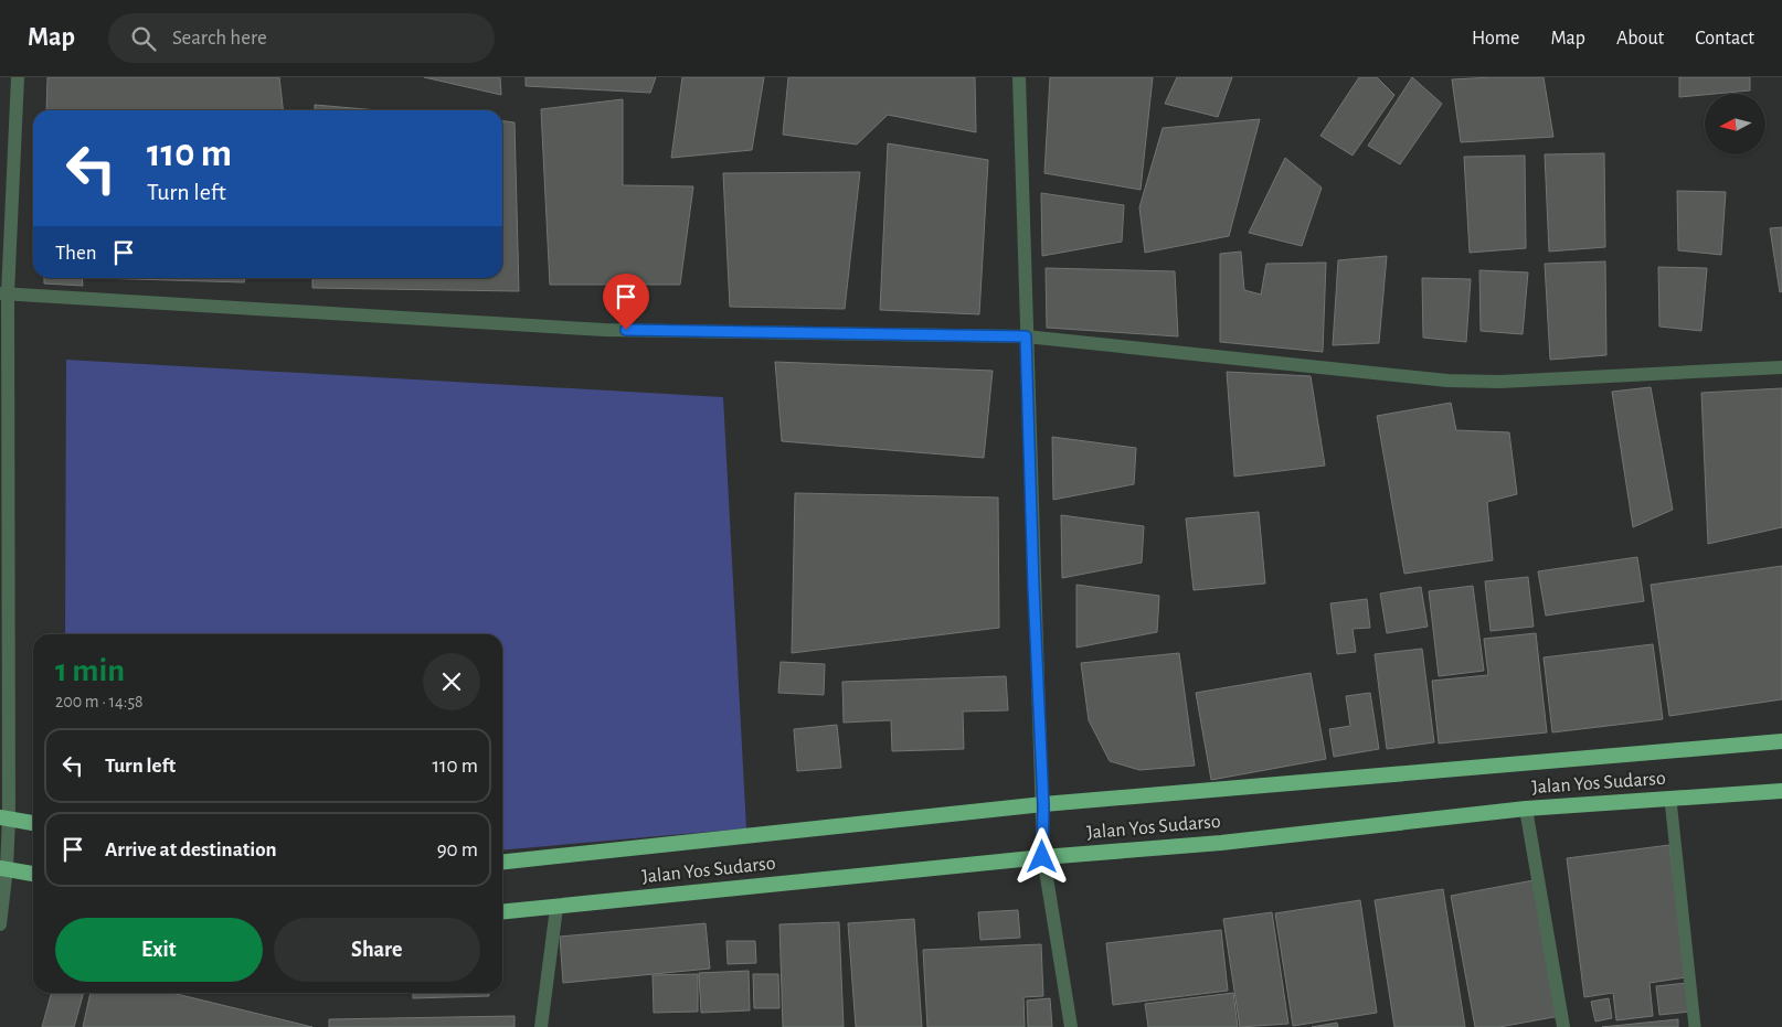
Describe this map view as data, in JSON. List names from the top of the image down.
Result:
{
  "streets": {
    "highway": ["Jalan Yos Sudarso"]
  },
  "north": "left",
  "page": {
    "header": "Map",
    "search": "Search here",
    "nav": [
      "Home",
      "Map",
      "About",
      "Contact"
    ],
    "turn": ["110 m", "Turn left"],
    "then": "Then",
    "heading": ["1 min", "200 m · 14:58"],
    "list": [
      {
        "name": "Turn left",
        "value": "110 m"
      },
      {
        "name": "Arrive at destination",
        "value": "90 m"
      }
    ],
    "buttons": ["Exit", "Share"]
  }
}
